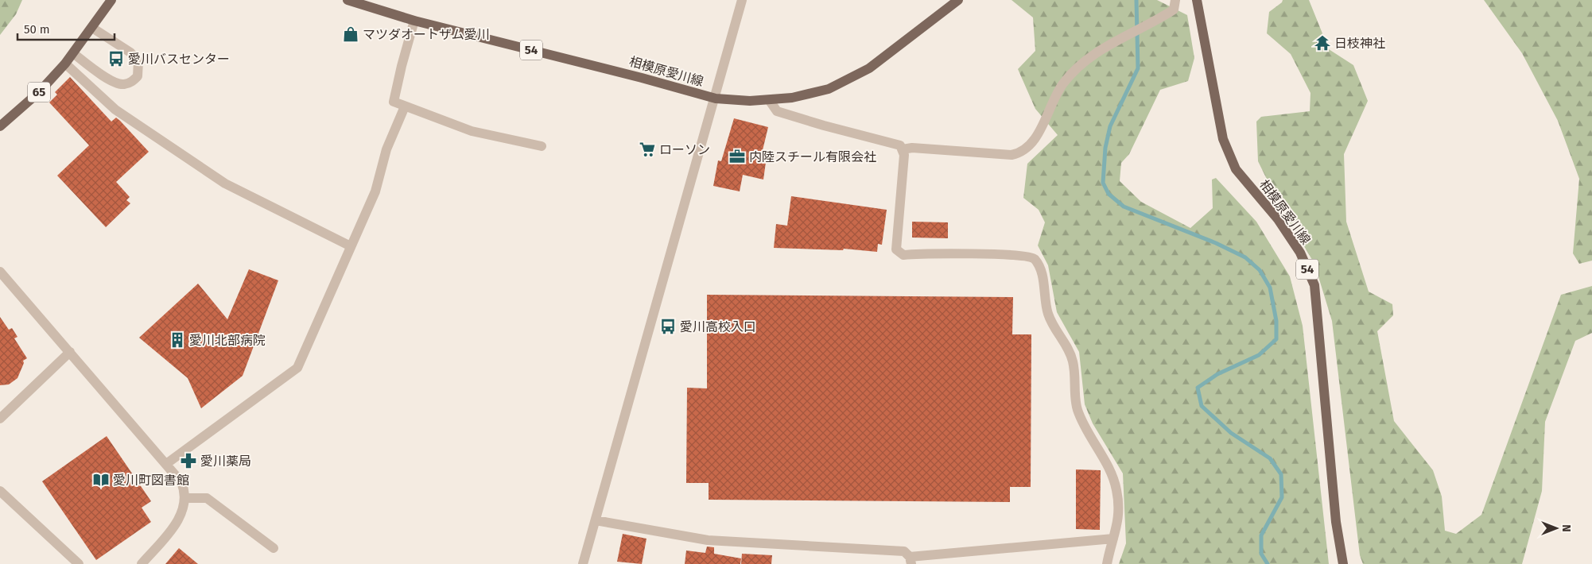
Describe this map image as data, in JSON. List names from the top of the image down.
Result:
{
  "streets": {
    "main road": ["54", "相模原愛川線", "65"]
  },
  "places": {
    "shop": ["マツダオートザム愛川"],
    "temple": ["日枝神社"],
    "bus stop": ["愛川バスセンター", "愛川高校入口"],
    "supermarket": ["ローソン"],
    "office": ["内陸スチール有限会社"],
    "building": ["愛川北部病院"],
    "pharmacy": ["愛川薬局"],
    "library": ["愛川町図書館"]
  },
  "scale_bar": "50 m",
  "north": "right"
}
